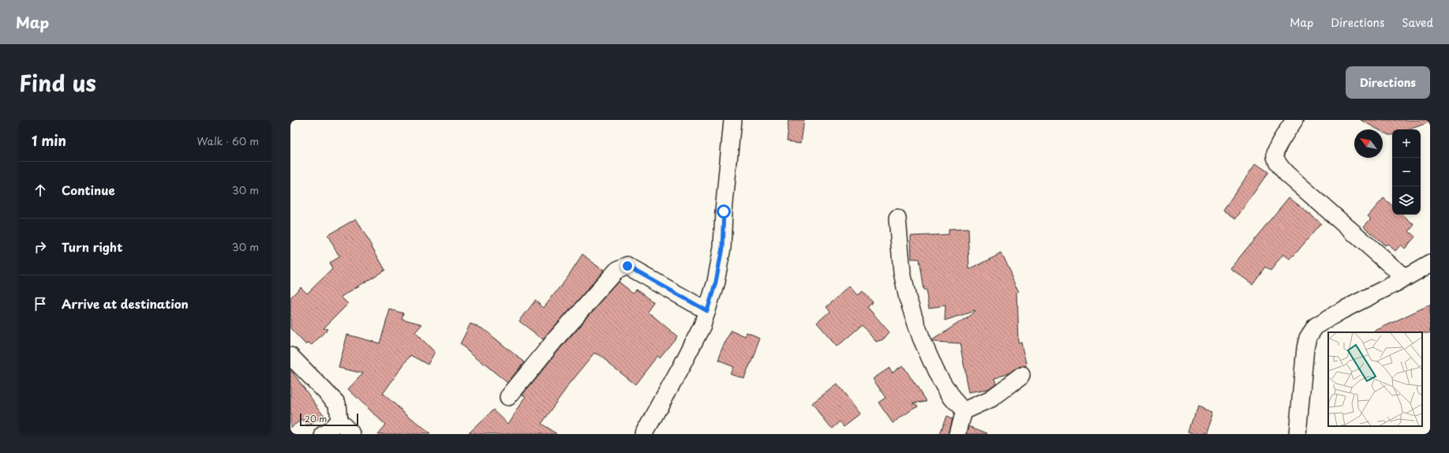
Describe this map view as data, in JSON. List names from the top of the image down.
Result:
{
  "scale_bar": "20 m",
  "north": "top left",
  "page": {
    "header": "Map",
    "nav": ["Map", "Directions", "Saved"],
    "title": "Find us",
    "buttons": "Directions",
    "heading": ["1 min", "Walk · 60 m"],
    "map_buttons": ["+", "−"],
    "list": [
      ["Continue", "30 m"],
      ["Turn right", "30 m"],
      "Arrive at destination"
    ],
    "scale": "20 m"
  }
}
